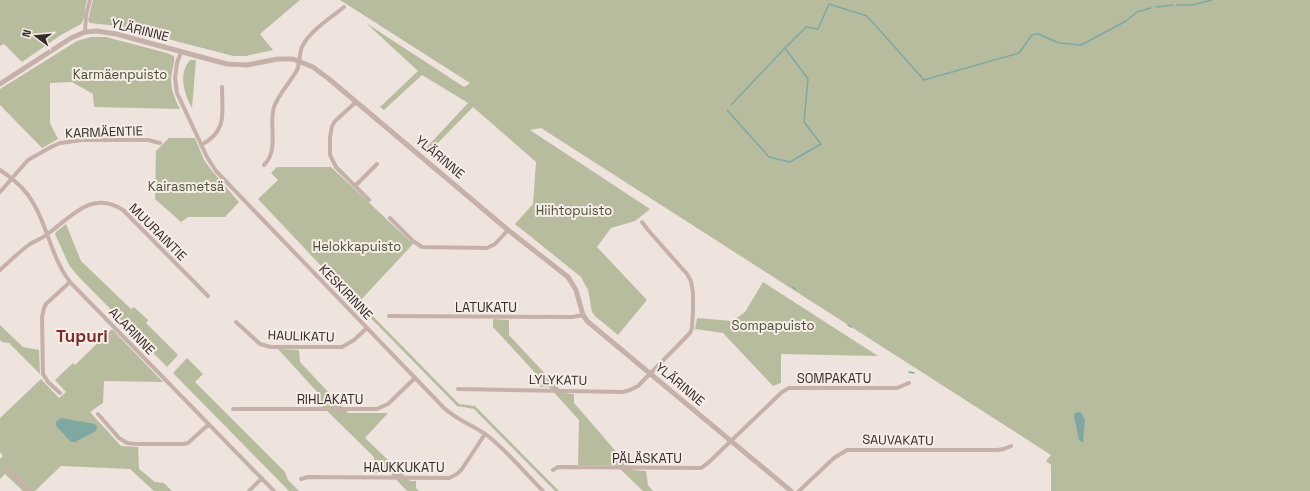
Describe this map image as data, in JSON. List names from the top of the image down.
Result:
{
  "streets": {
    "street": [
      "YLÄRINNE",
      "KARMÄENTIE",
      "MUURAINTIE",
      "KESKIRINNE",
      "LATUKATU",
      "ALARINNE",
      "HAULIKATU",
      "SOMPAKATU",
      "LYLYKATU",
      "RIHLAKATU",
      "SAUVAKATU",
      "PÄLÄSKATU",
      "HAUKKUKATU"
    ]
  },
  "crossings": [
    ["YLÄRINNE", "KESKIRINNE"],
    ["YLÄRINNE", "LATUKATU"],
    ["YLÄRINNE", "SOMPAKATU"],
    ["YLÄRINNE", "LYLYKATU"],
    ["YLÄRINNE", "PÄLÄSKATU"],
    ["KARMÄENTIE", "ALARINNE"],
    ["MUURAINTIE", "ALARINNE"],
    ["KESKIRINNE", "HAULIKATU"],
    ["KESKIRINNE", "RIHLAKATU"],
    ["KESKIRINNE", "HAUKKUKATU"],
    ["SOMPAKATU", "PÄLÄSKATU"]
  ],
  "districts": ["Tupuri"],
  "parks": [
    "Karmäenpuisto",
    "Kairasmetsä",
    "Hiihtopuisto",
    "Helokkapuisto",
    "Sompapuisto"
  ],
  "north": "left"
}
